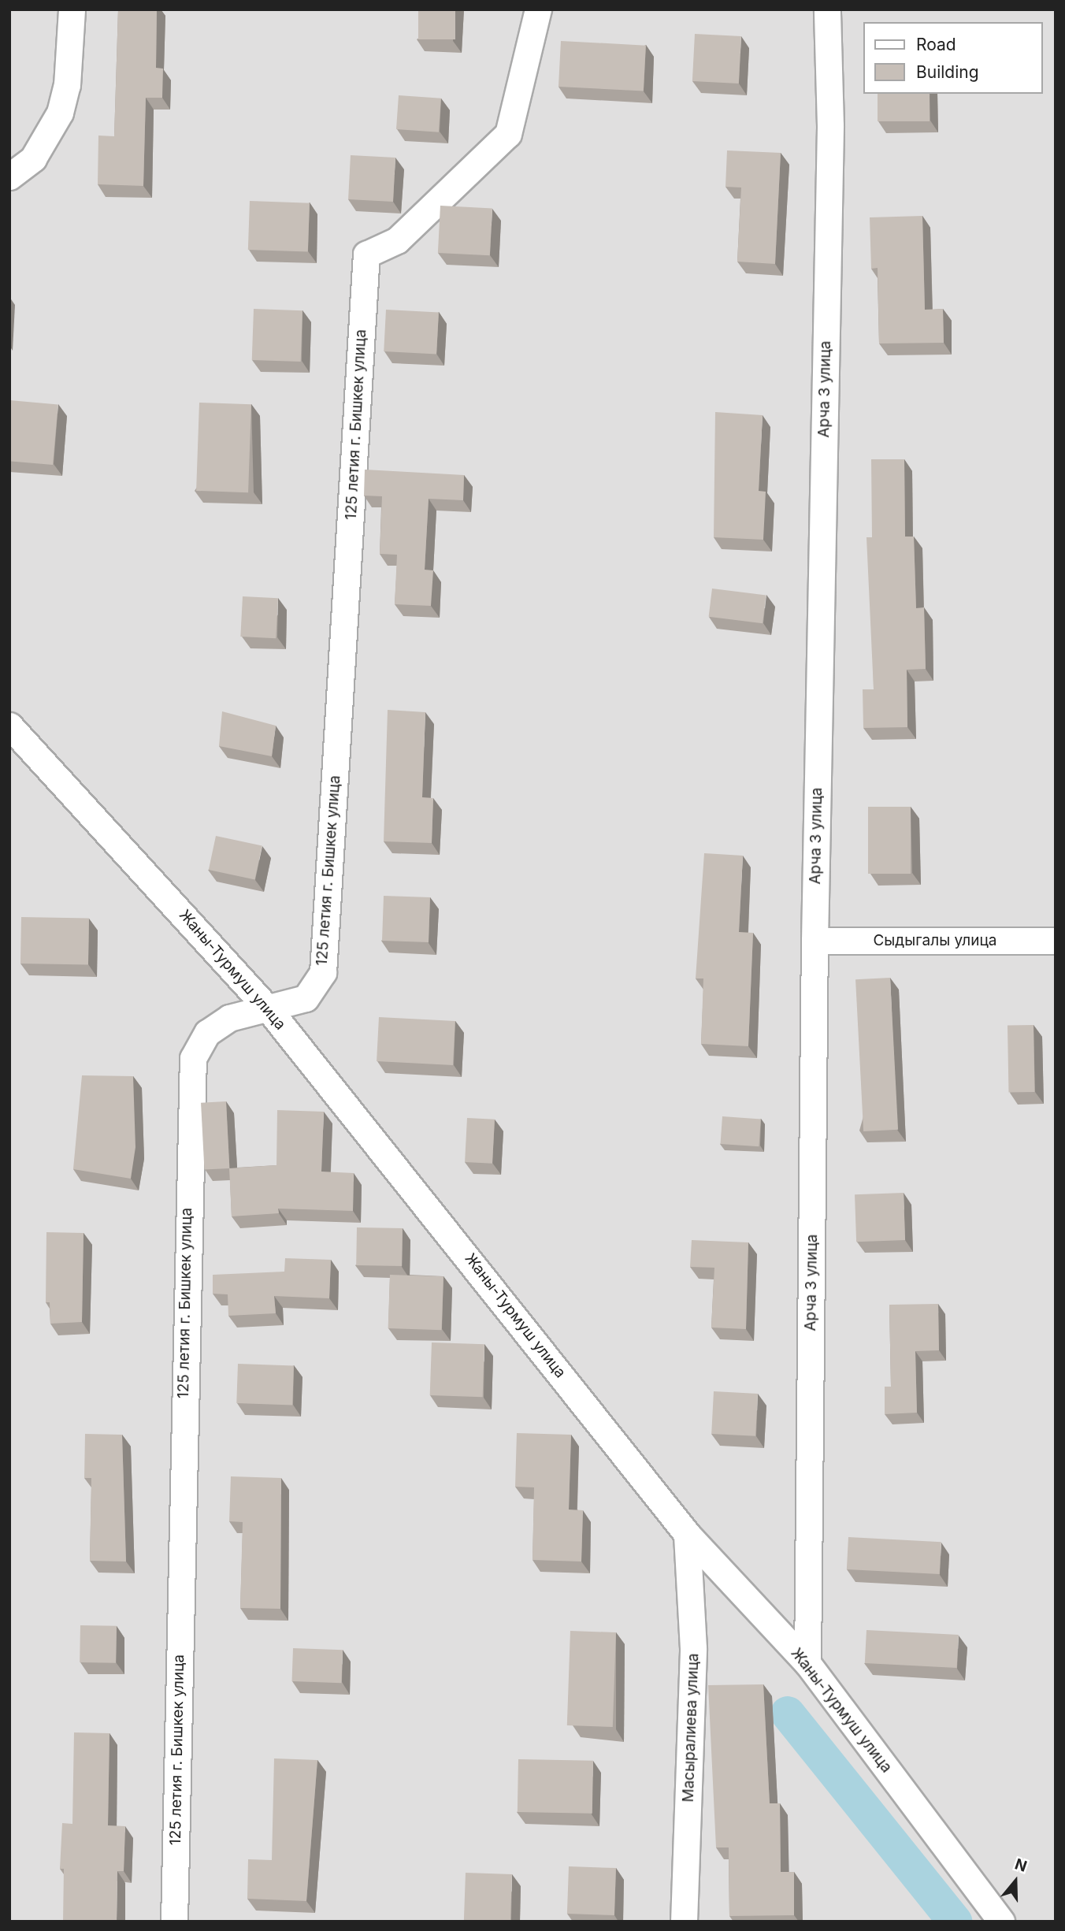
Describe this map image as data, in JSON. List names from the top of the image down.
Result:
{
  "streets": {
    "street": [
      "Арча 3 улица",
      "125 летия г. Бишкек улица",
      "Сыдыгалы улица",
      "Жаны-Турмуш улица",
      "Масыралиева улица"
    ]
  },
  "crossings": [
    ["Арча 3 улица", "Сыдыгалы улица"],
    ["Арча 3 улица", "Жаны-Турмуш улица"],
    ["125 летия г. Бишкек улица", "Жаны-Турмуш улица"],
    ["Жаны-Турмуш улица", "Масыралиева улица"]
  ],
  "legend": ["Road", "Building"],
  "north": "top"
}
